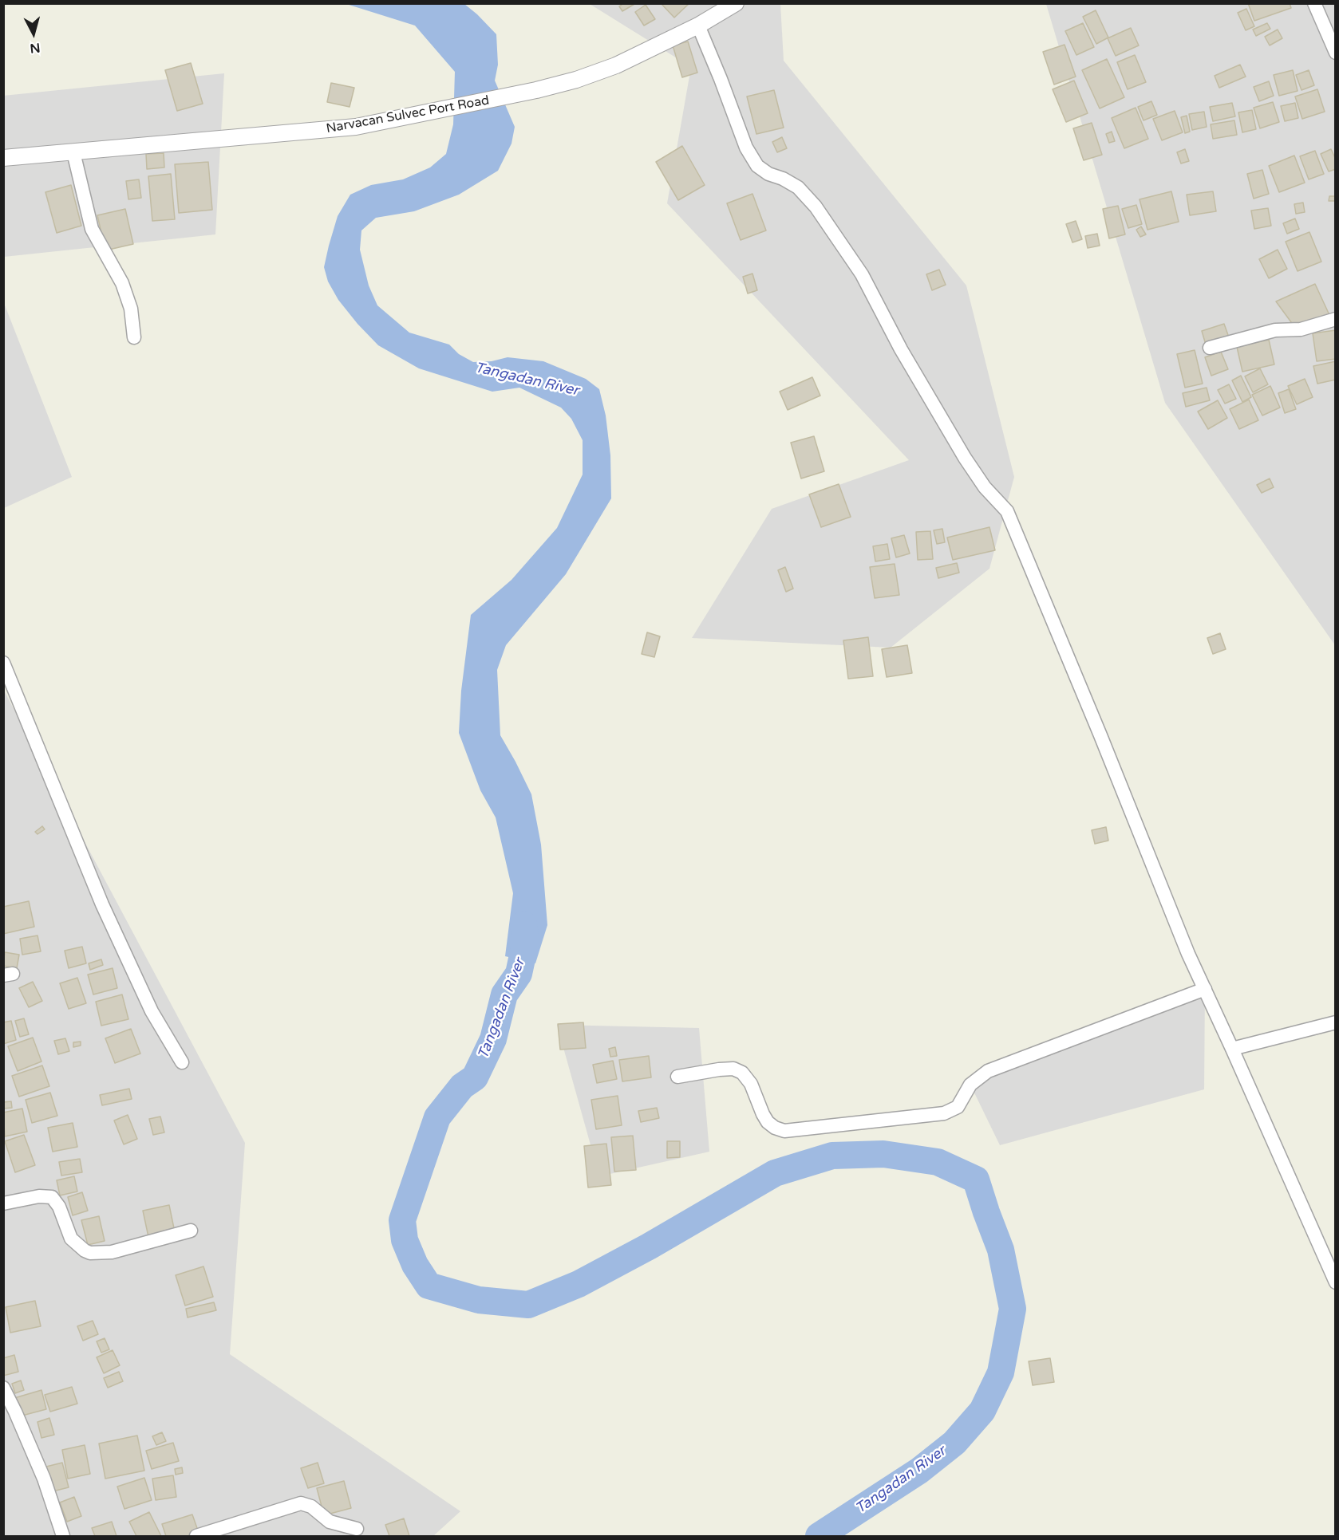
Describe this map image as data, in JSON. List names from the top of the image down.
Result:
{
  "streets": {
    "street": ["Narvacan Sulvec Port Road"]
  },
  "water": ["Tangadan River"],
  "north": "bottom"
}
